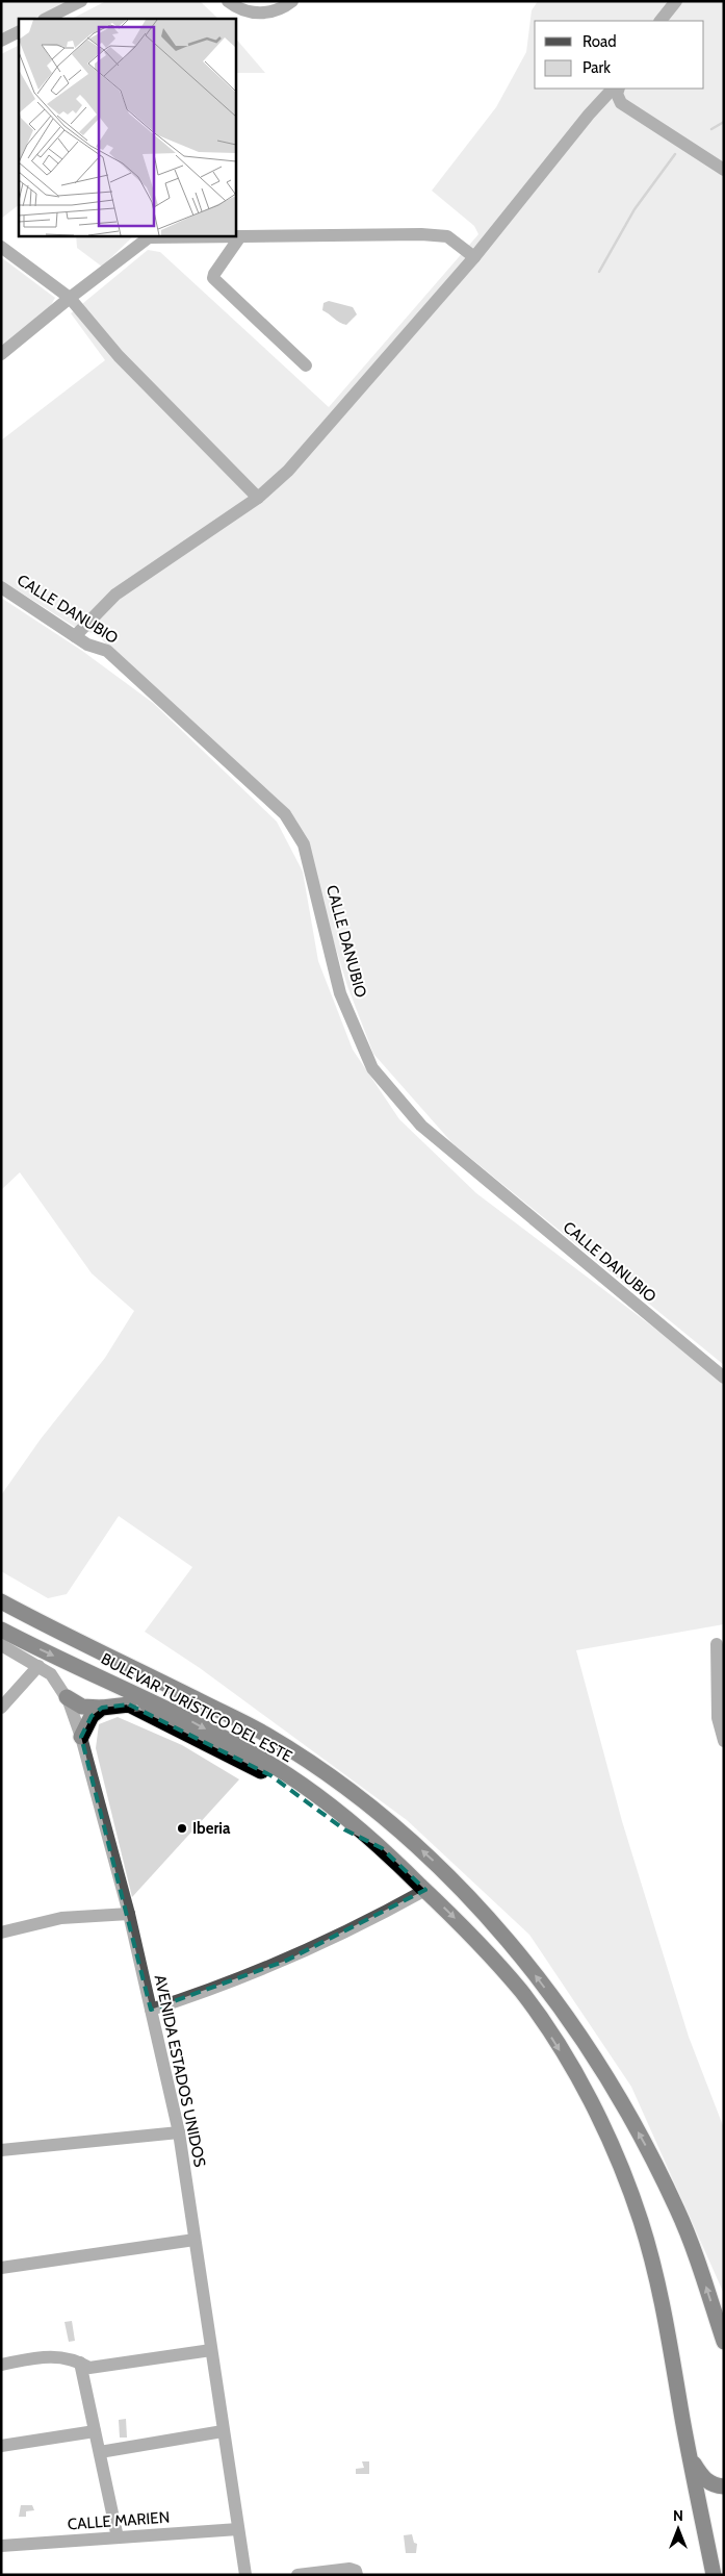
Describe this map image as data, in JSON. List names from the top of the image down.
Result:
{
  "streets": {
    "highway": ["BULEVAR TURÍSTICO DEL ESTE"],
    "street": ["CALLE DANUBIO", "AVENIDA ESTADOS UNIDOS", "CALLE MARIEN"]
  },
  "crossings": [
    ["AVENIDA ESTADOS UNIDOS", "CALLE MARIEN"]
  ],
  "places": ["Iberia"],
  "legend": ["Road", "Park"],
  "north": "top"
}
